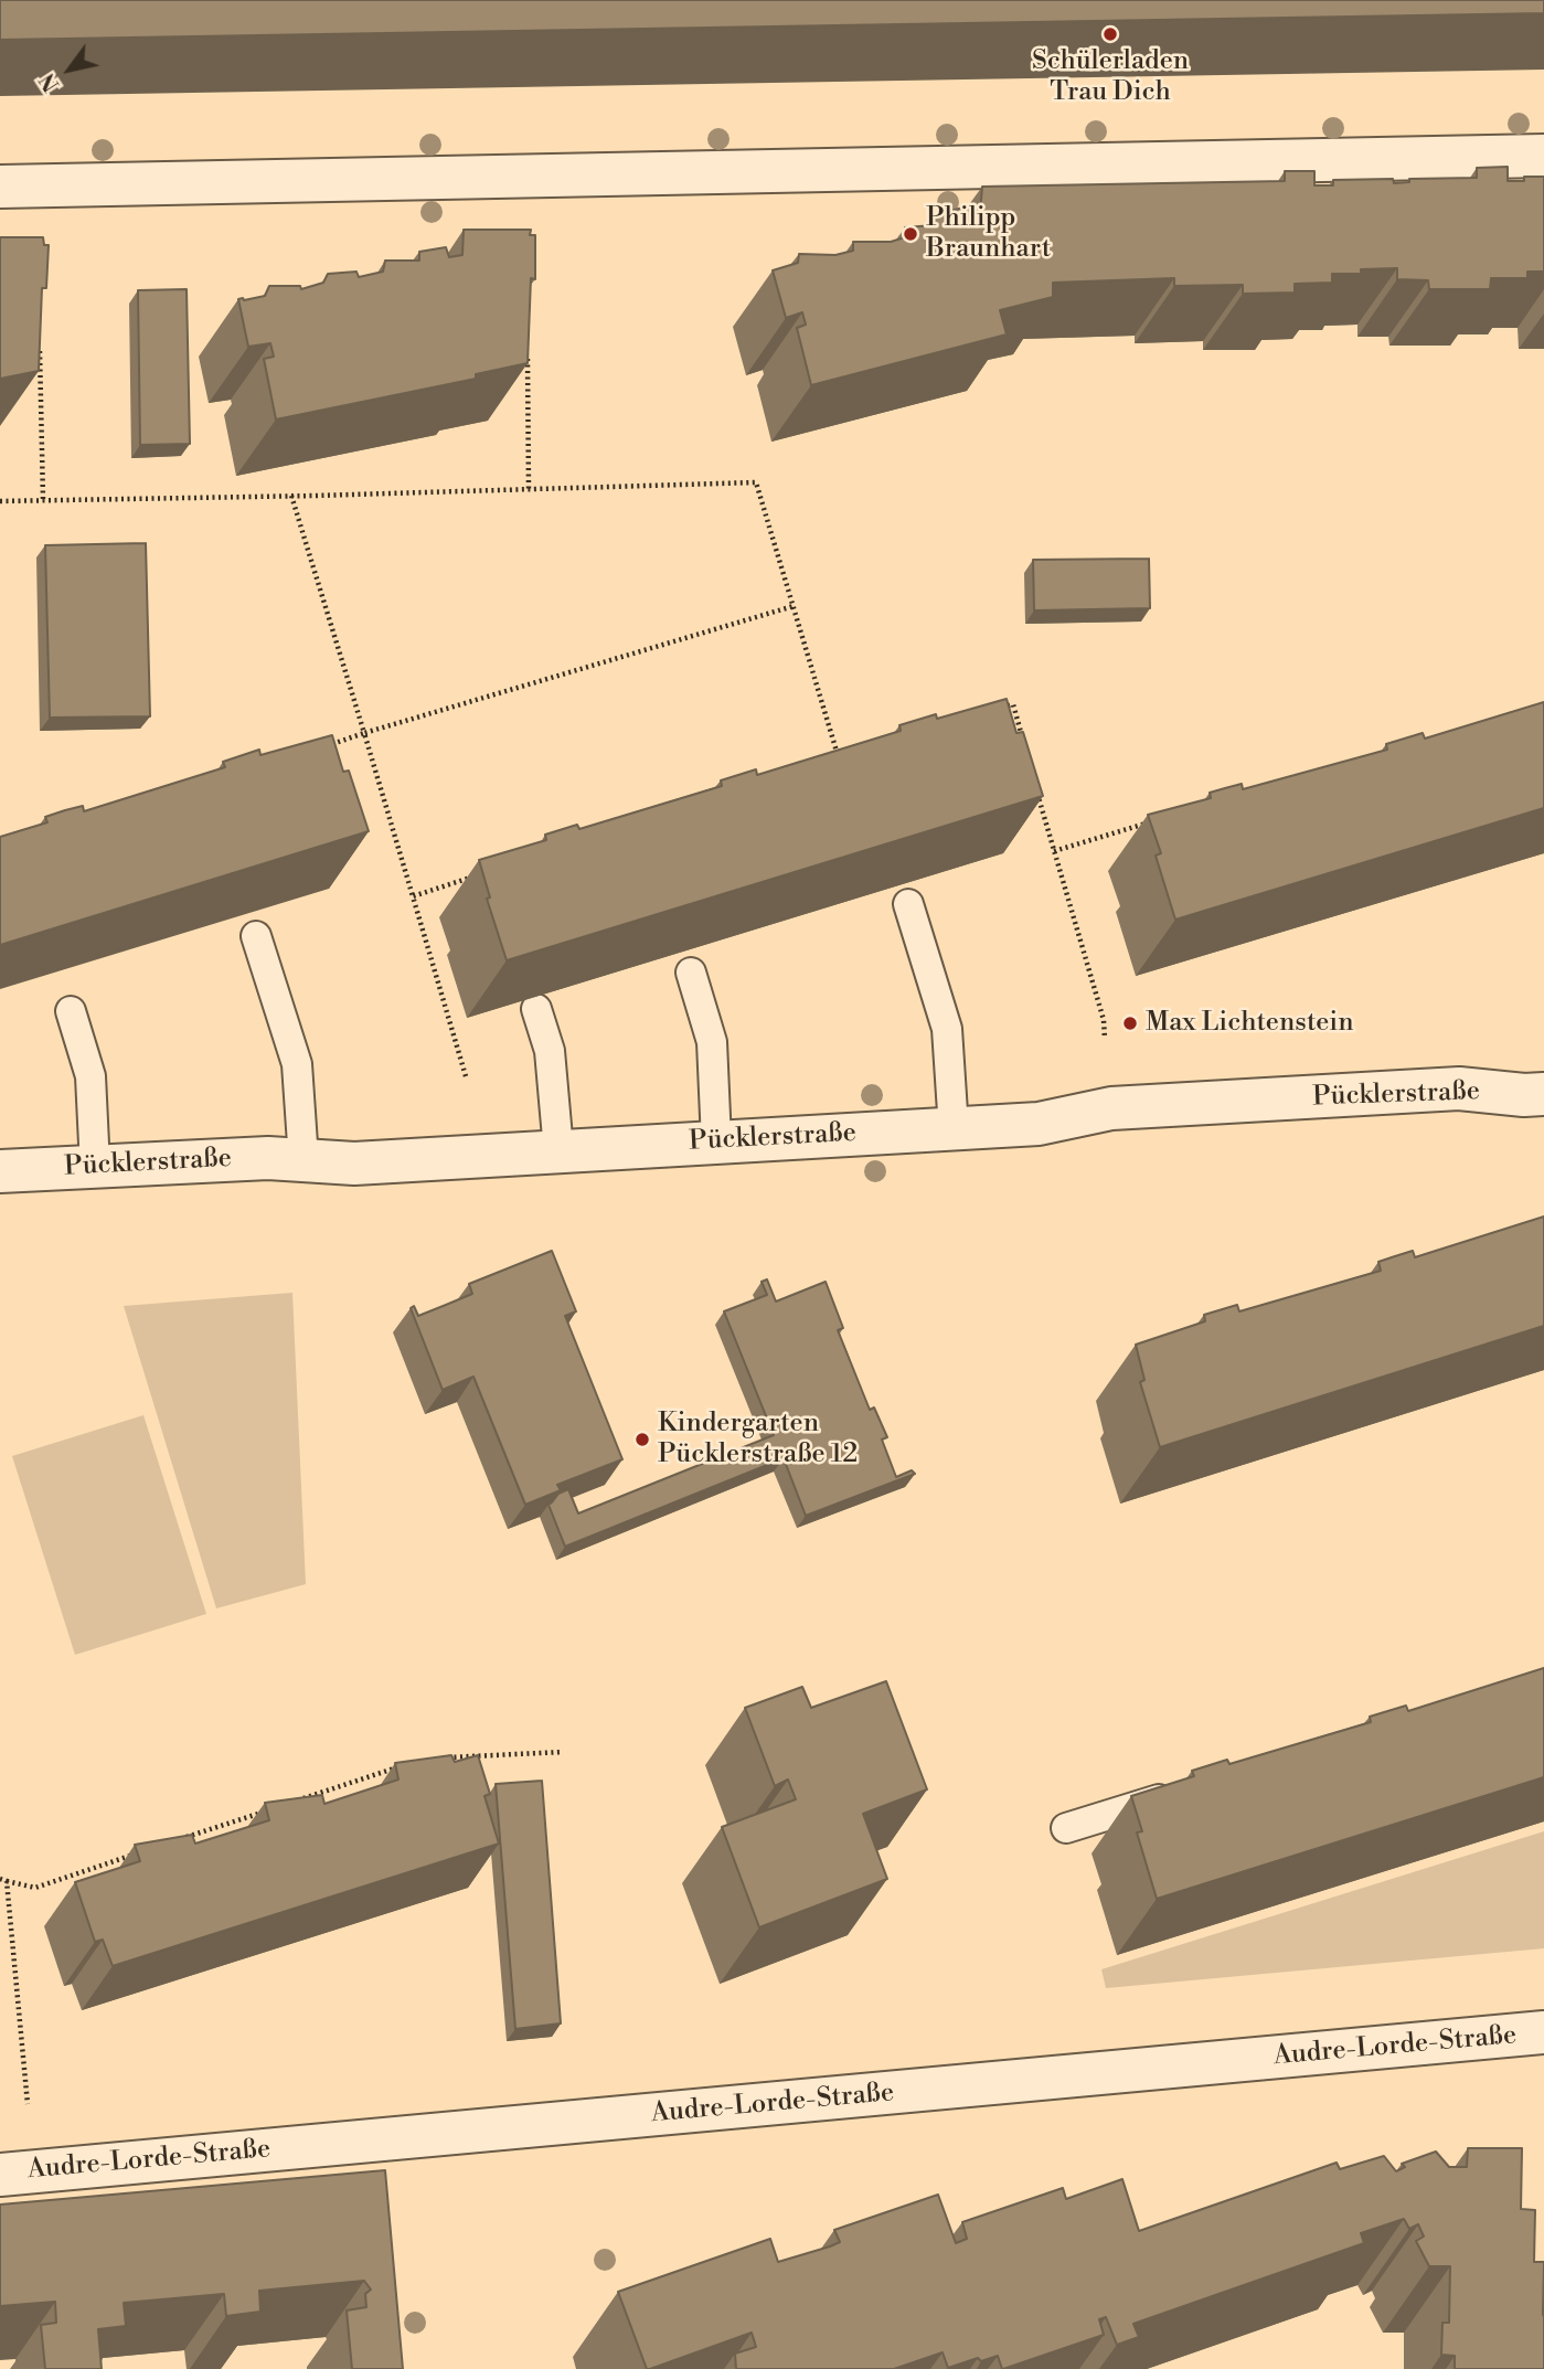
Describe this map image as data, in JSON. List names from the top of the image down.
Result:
{
  "streets": {
    "street": ["Pücklerstraße", "Audre-Lorde-Straße"]
  },
  "places": [
    "Schülerladen Trau Dich",
    "Philipp Braunhart",
    "Max Lichtenstein",
    "Kindergarten Pücklerstraße 12"
  ],
  "north": "bottom left"
}
